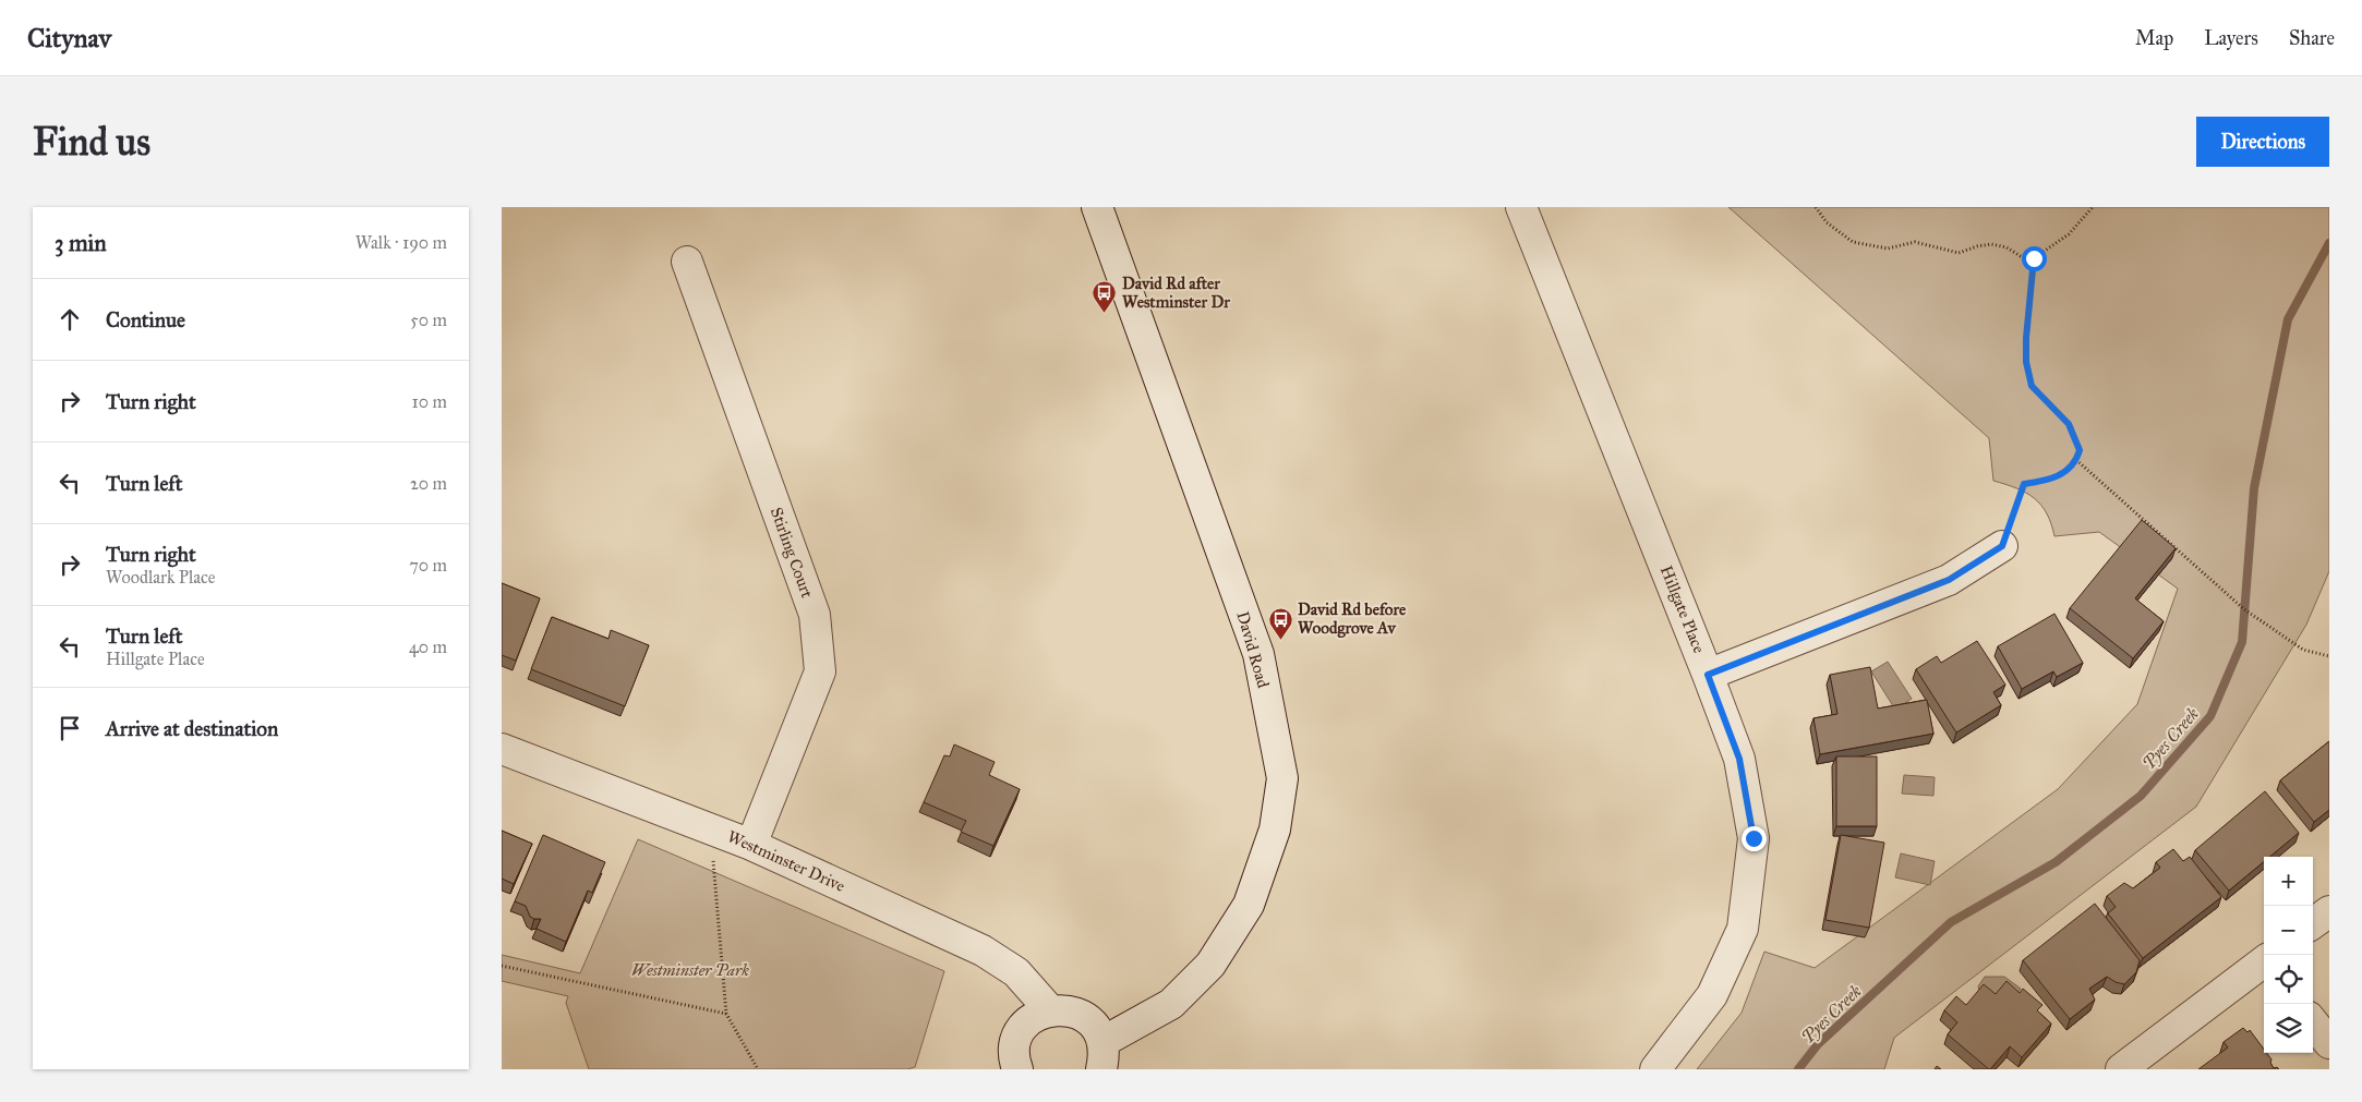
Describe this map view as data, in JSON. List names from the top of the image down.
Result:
{
  "streets": {
    "street": [
      "Stirling Court",
      "Hillgate Place",
      "David Road",
      "Westminster Drive"
    ]
  },
  "crossings": [
    ["Stirling Court", "Westminster Drive"]
  ],
  "water": ["Pyes Creek"],
  "parks": ["Westminster Park"],
  "places": {
    "bus stop": ["David Rd after Westminster Dr", "David Rd before Woodgrove Av"]
  },
  "page": {
    "header": "Citynav",
    "nav": ["Map", "Layers", "Share"],
    "buttons": "Directions",
    "title": "Find us",
    "heading": ["3 min", "Walk · 190 m"],
    "list": [
      ["Continue", "50 m"],
      ["Turn right", "10 m"],
      ["Turn left", "20 m"],
      ["Turn right", "Woodlark Place", "70 m"],
      ["Turn left", "Hillgate Place", "40 m"],
      "Arrive at destination"
    ],
    "map_buttons": ["+", "−"]
  }
}
